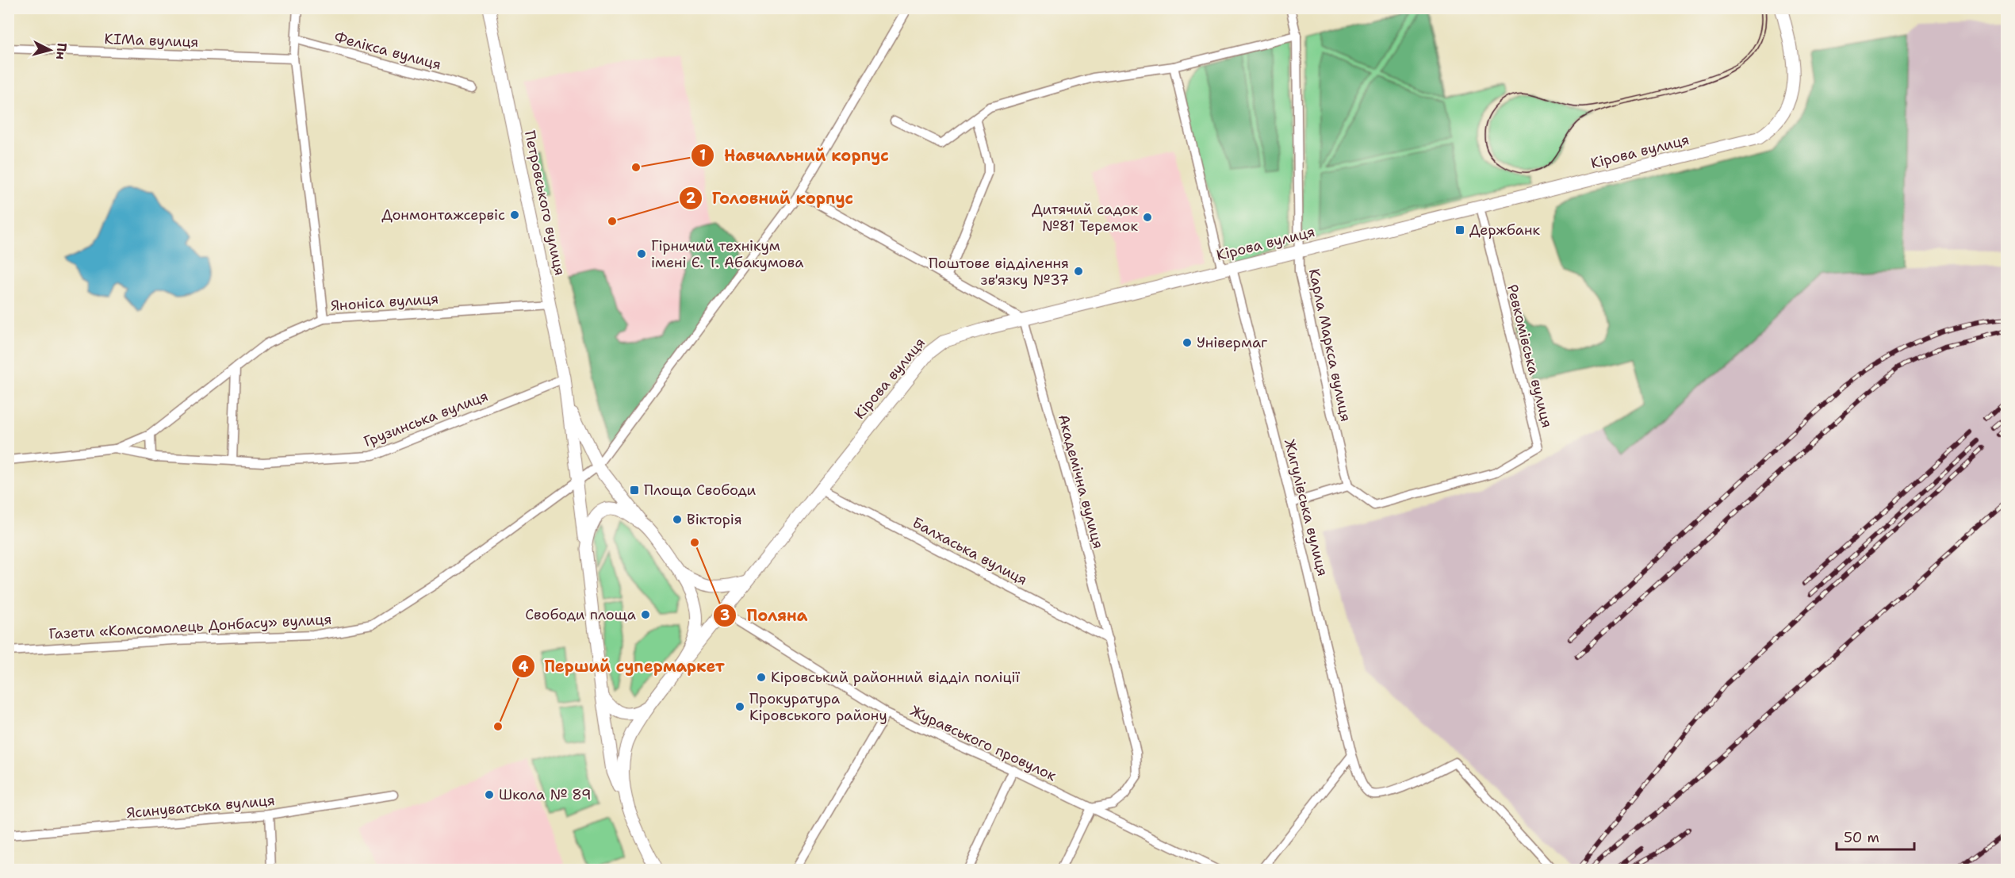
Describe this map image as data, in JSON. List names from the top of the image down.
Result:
{
  "streets": {
    "main road": ["Кірова вулиця", "Петровського вулиця"],
    "street": [
      "КІМа вулиця",
      "Фелікса вулиця",
      "Яноніса вулиця",
      "Карла Маркса вулиця",
      "Ревкомівська вулиця",
      "Грузинська вулиця",
      "Академічна вулиця",
      "Жигулівська вулиця",
      "Балхаська вулиця",
      "Газети «Комсомолець Донбасу» вулиця",
      "Журавського провулок",
      "Ясинуватська вулиця"
    ]
  },
  "crossings": [
    ["Кірова вулиця", "Карла Маркса вулиця"],
    ["Кірова вулиця", "Ревкомівська вулиця"],
    ["Кірова вулиця", "Академічна вулиця"],
    ["Кірова вулиця", "Жигулівська вулиця"],
    ["Кірова вулиця", "Балхаська вулиця"],
    ["Кірова вулиця", "Журавського провулок"],
    ["Петровського вулиця", "Яноніса вулиця"],
    ["Петровського вулиця", "Грузинська вулиця"],
    ["Яноніса вулиця", "Грузинська вулиця"],
    ["Карла Маркса вулиця", "Ревкомівська вулиця"],
    ["Академічна вулиця", "Балхаська вулиця"],
    ["Академічна вулиця", "Журавського провулок"]
  ],
  "places": {
    "other": [
      "Навчальний корпус",
      "Донмонтажсервіс",
      "Дитячий садок №81 Теремок",
      "Головний корпус",
      "Гірничий технікум імені Є. Т. Абакумова",
      "Поштове відділення зв'язку №37",
      "Універмаг",
      "Вікторія",
      "Поляна",
      "Свободи площа",
      "Кіровський районний відділ поліції",
      "Прокуратура Кіровського району",
      "Перший супермаркет",
      "Школа № 89"
    ],
    "transit": ["Держбанк", "Площа Свободи"]
  },
  "scale_bar": "50 m",
  "north": "right"
}
